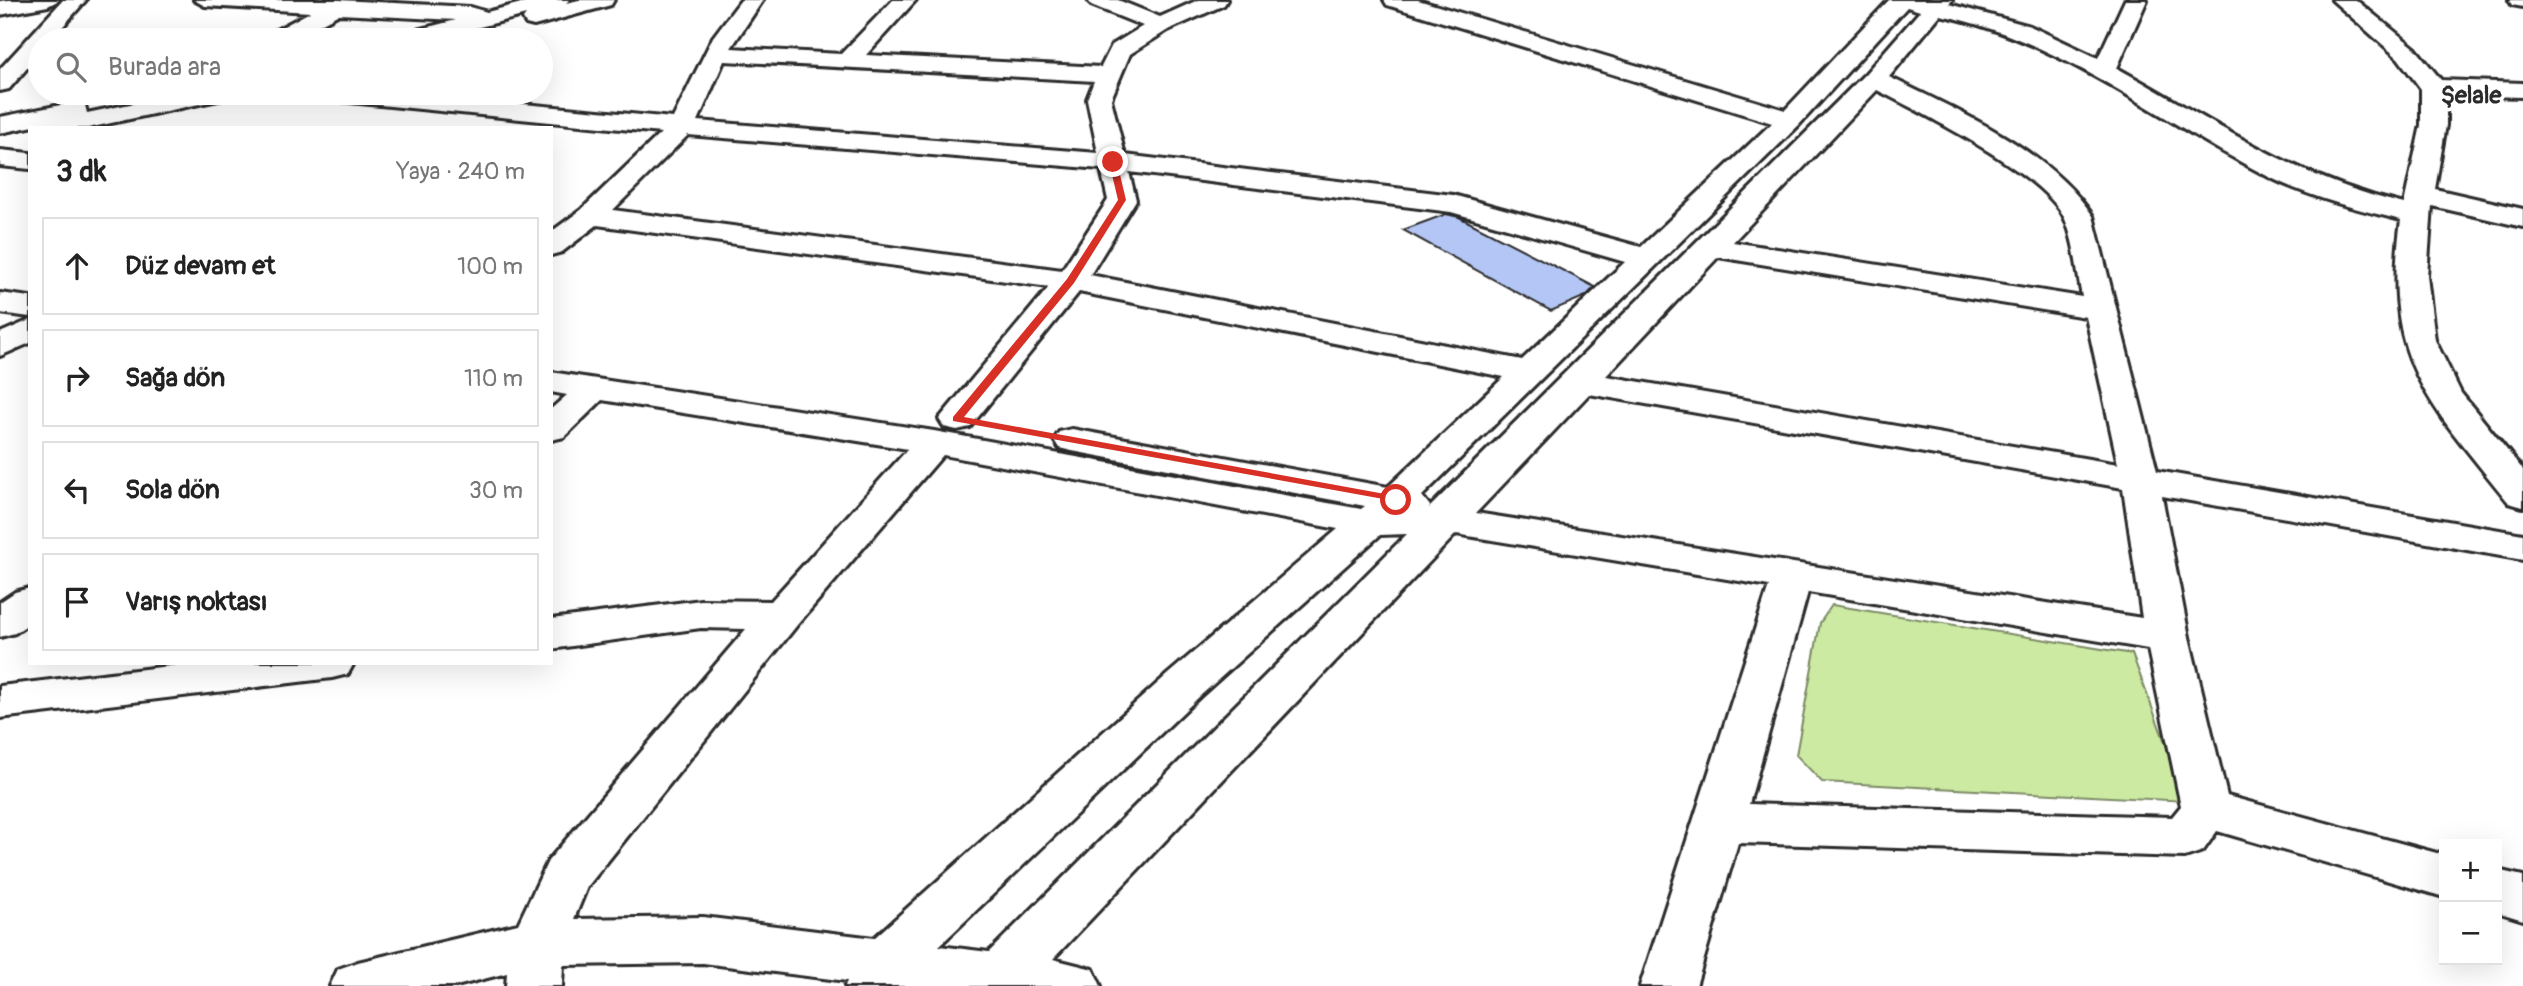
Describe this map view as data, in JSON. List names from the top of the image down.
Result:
{
  "districts": ["Şelale"],
  "page": {
    "search": "Burada ara",
    "heading": ["3 dk", "Yaya · 240 m"],
    "list": [
      ["Düz devam et", "100 m"],
      ["Sağa dön", "110 m"],
      ["Sola dön", "30 m"],
      "Varış noktası"
    ],
    "map_buttons": ["+", "−"]
  }
}
